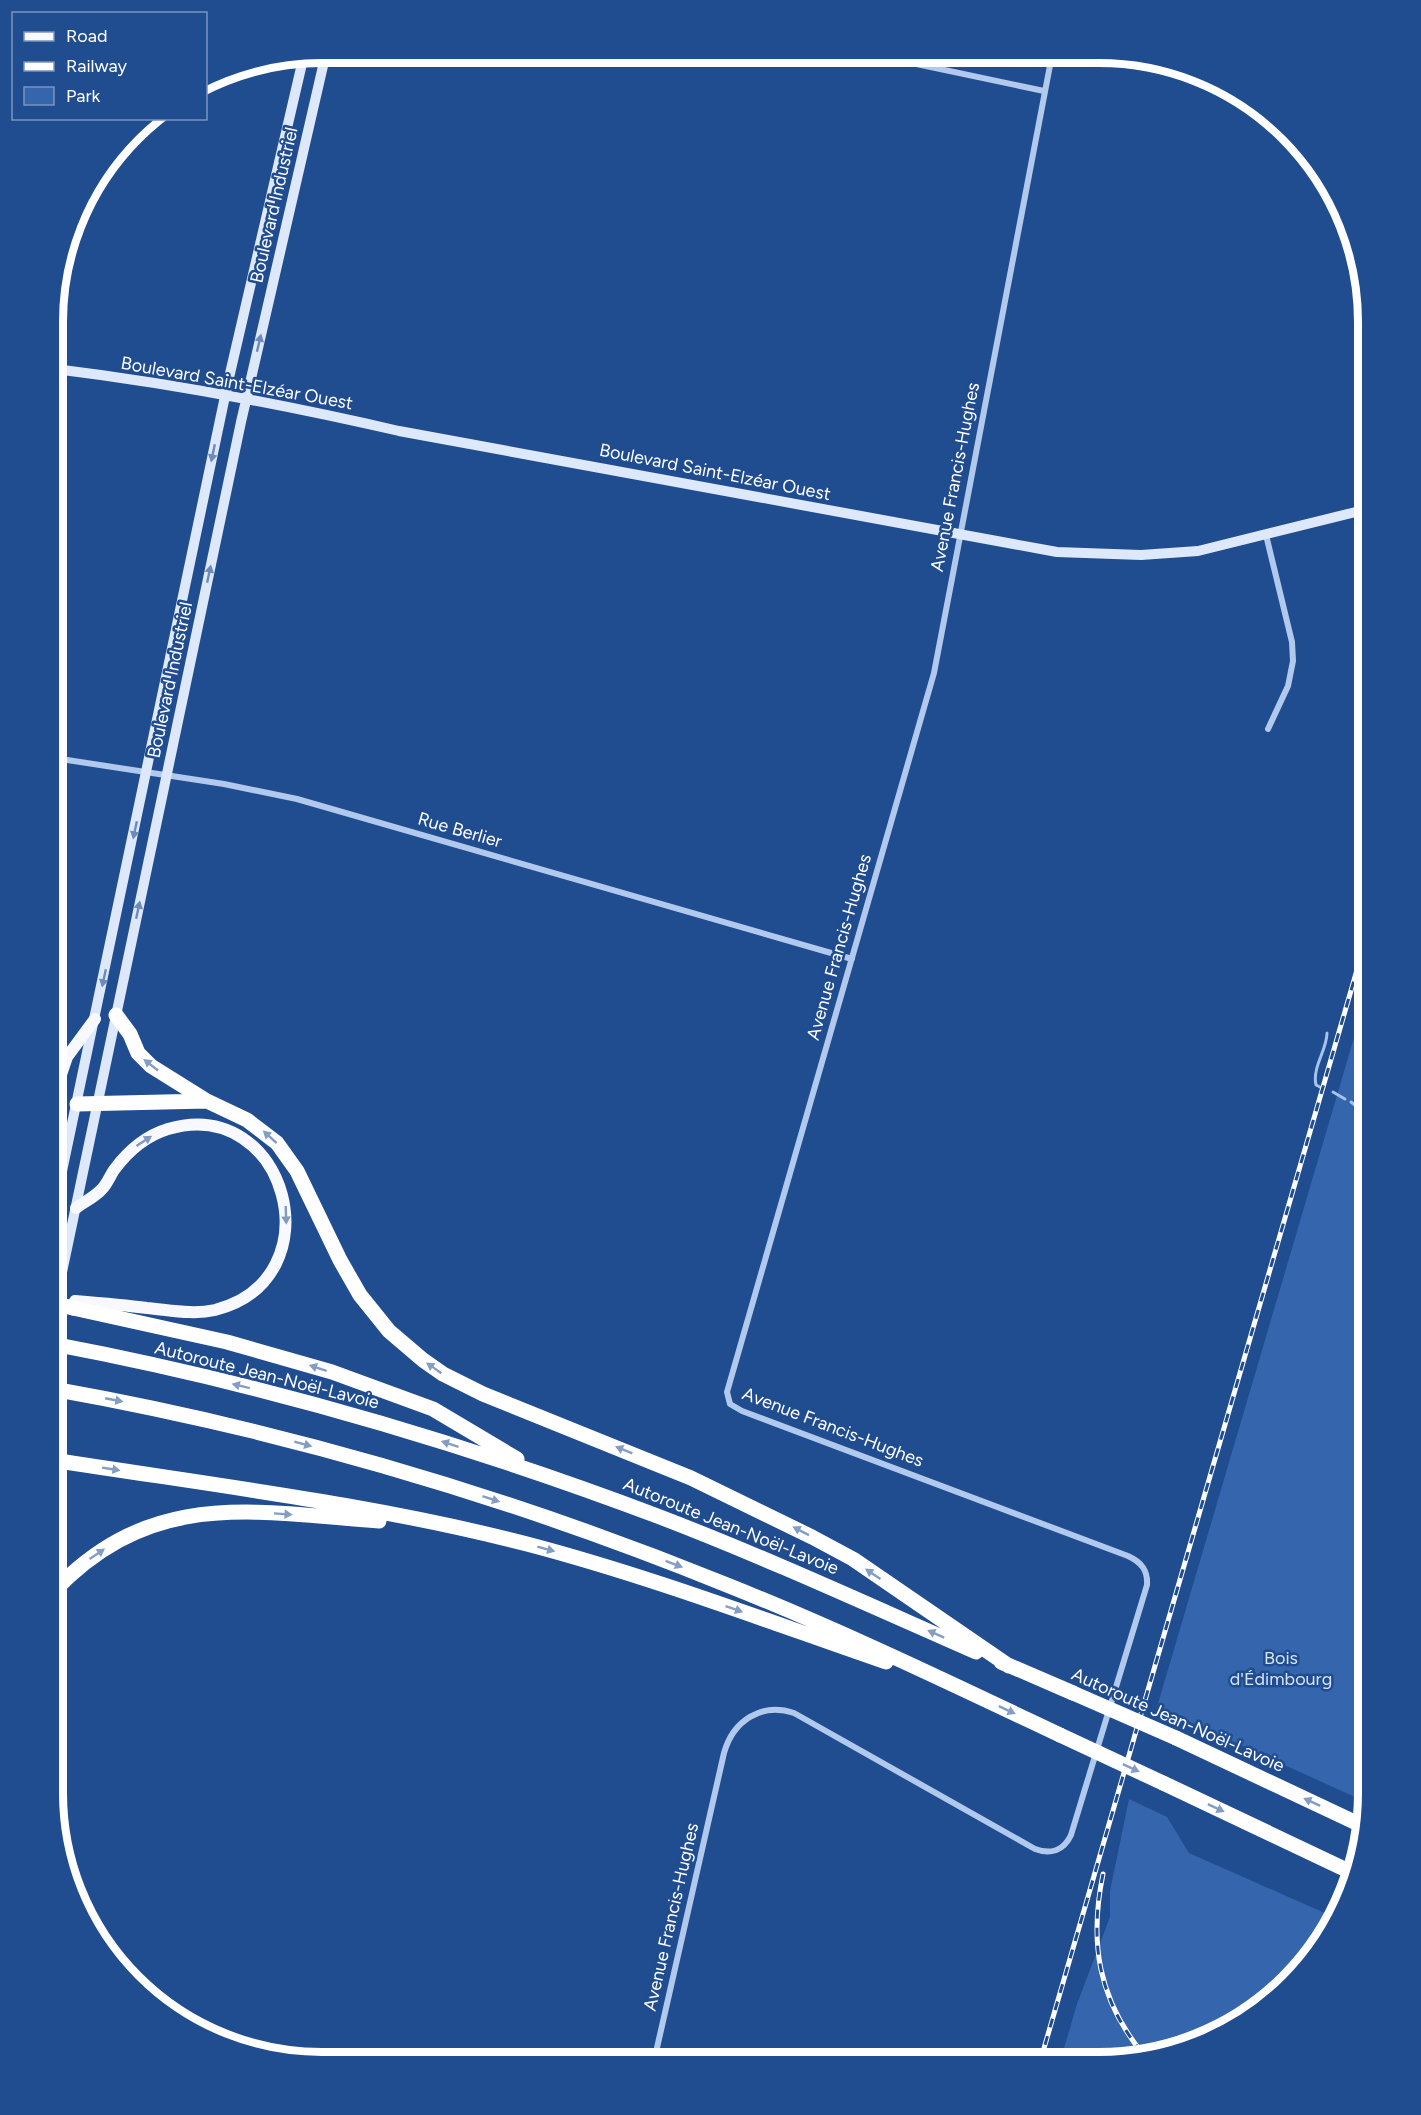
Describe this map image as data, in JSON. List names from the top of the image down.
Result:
{
  "streets": {
    "highway": ["Autoroute Jean-Noël-Lavoie"],
    "street": [
      "Boulevard Industriel",
      "Boulevard Saint-Elzéar Ouest",
      "Avenue Francis-Hughes",
      "Rue Berlier"
    ]
  },
  "crossings": [
    ["Boulevard Industriel", "Boulevard Saint-Elzéar Ouest"],
    ["Boulevard Industriel", "Rue Berlier"],
    ["Boulevard Saint-Elzéar Ouest", "Avenue Francis-Hughes"],
    ["Avenue Francis-Hughes", "Rue Berlier"]
  ],
  "parks": ["Bois d'Édimbourg"],
  "legend": ["Road", "Railway", "Park"]
}
